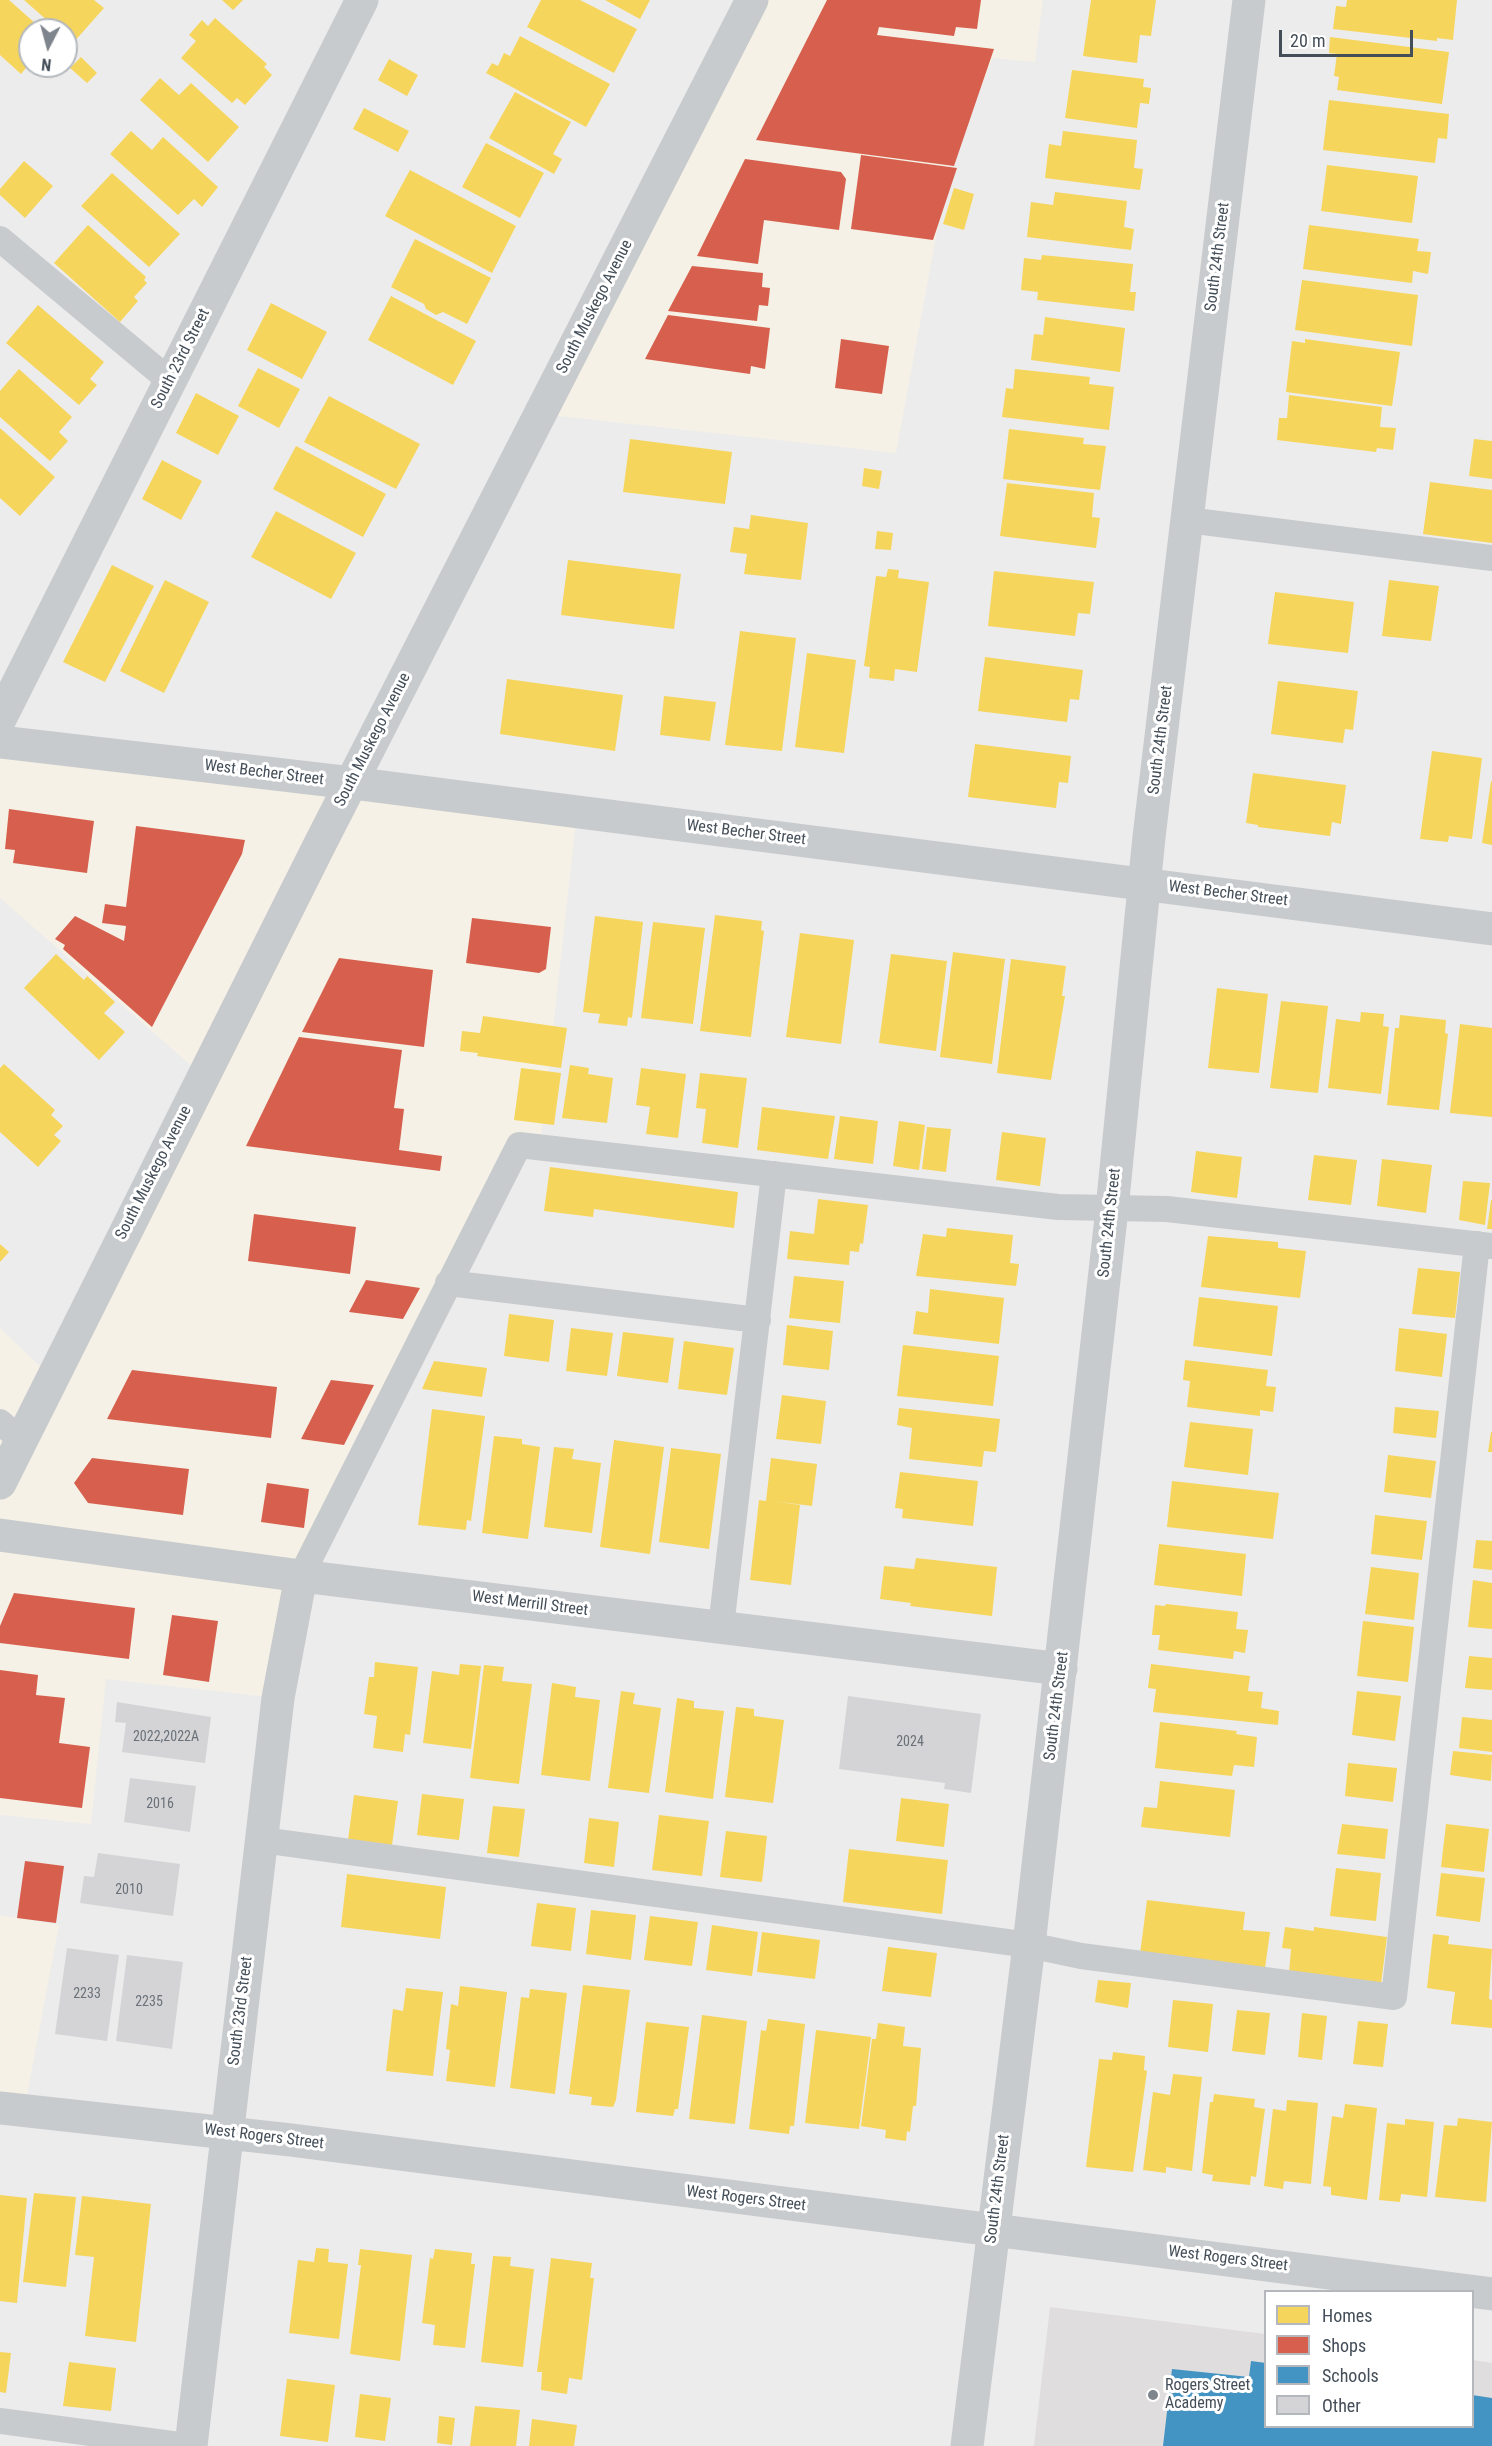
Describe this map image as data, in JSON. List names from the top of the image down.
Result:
{
  "streets": {
    "street": [
      "South 24th Street",
      "South Muskego Avenue",
      "South 23rd Street",
      "West Becher Street",
      "West Merrill Street",
      "West Rogers Street"
    ]
  },
  "crossings": [
    ["South 24th Street", "West Becher Street"],
    ["South 24th Street", "West Merrill Street"],
    ["South 24th Street", "West Rogers Street"],
    ["South Muskego Avenue", "West Becher Street"],
    ["South 23rd Street", "West Merrill Street"],
    ["South 23rd Street", "West Rogers Street"]
  ],
  "places": ["Rogers Street Academy"],
  "house_numbers": [
    "2022,2022A",
    "2024",
    "2016",
    "2010",
    "2233",
    "2235"
  ],
  "legend": [
    "Homes",
    "Shops",
    "Schools",
    "Other"
  ],
  "scale_bar": "20 m",
  "north": "bottom"
}
